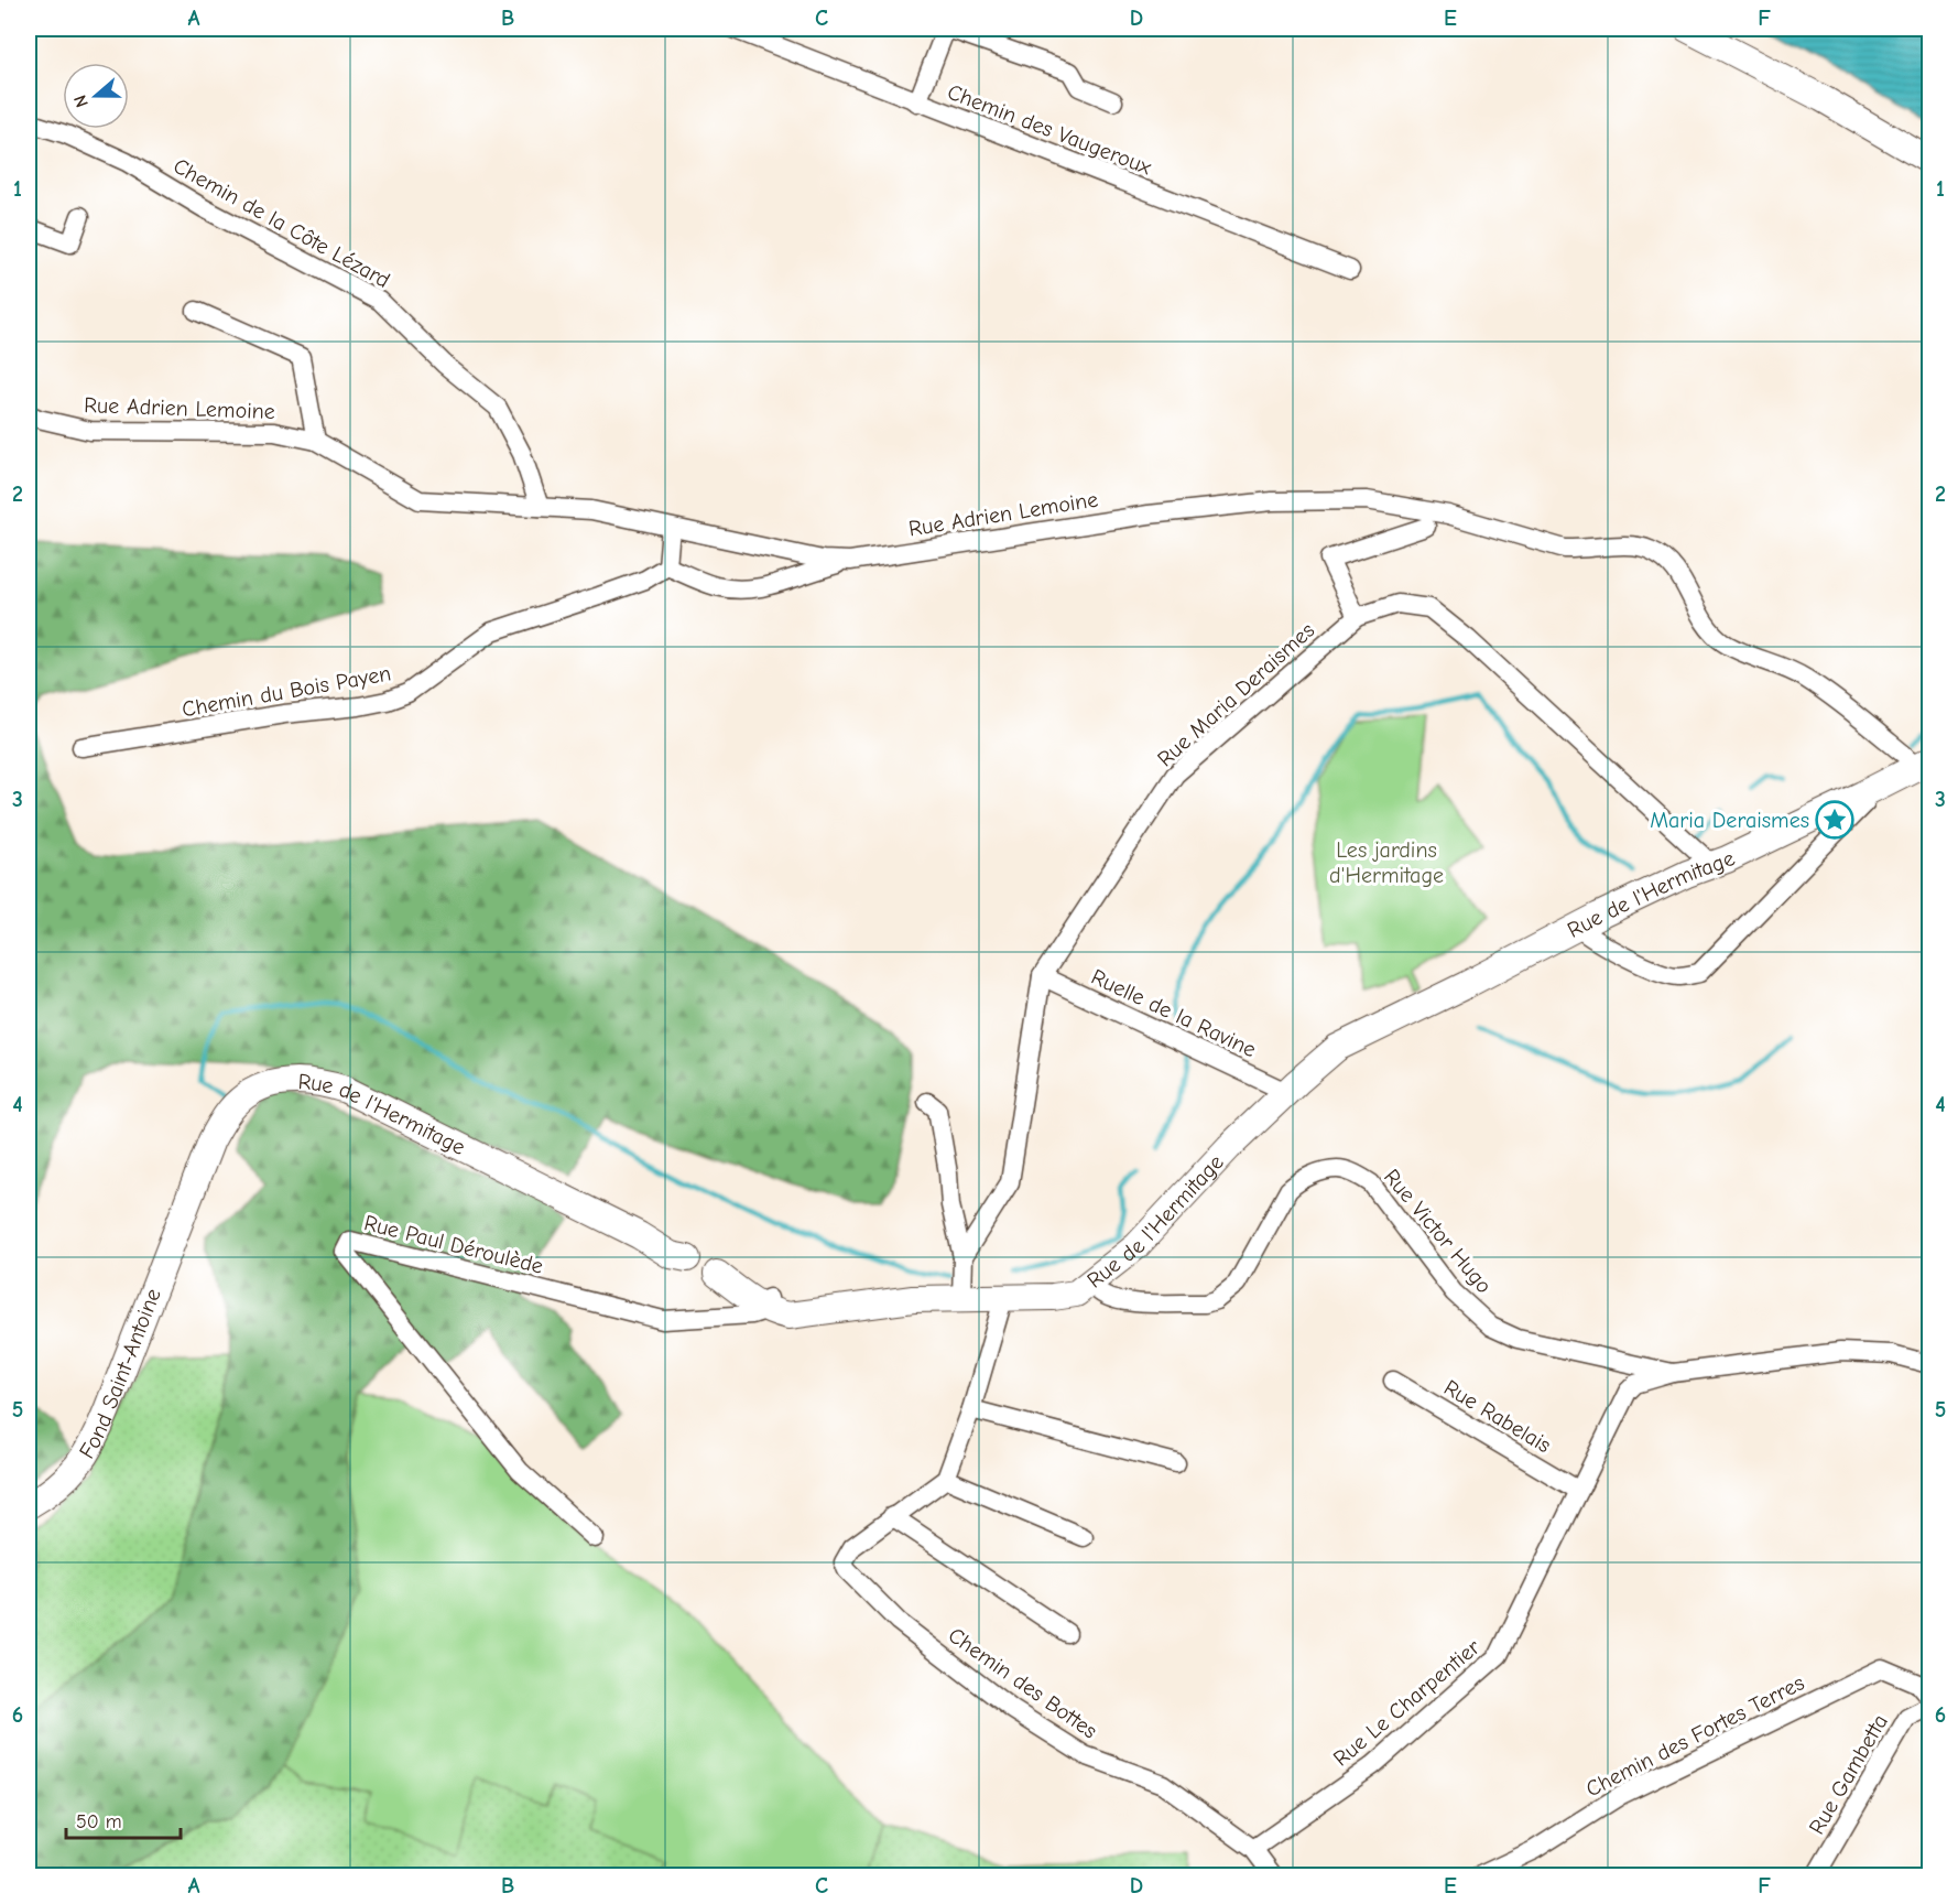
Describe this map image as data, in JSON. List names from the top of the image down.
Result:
{
  "streets": {
    "main road": ["Rue de l'Hermitage", "Fond Saint-Antoine"],
    "street": [
      "Chemin des Vaugeroux",
      "Chemin de la Côte Lézard",
      "Rue Adrien Lemoine",
      "Chemin du Bois Payen",
      "Rue Maria Deraismes",
      "Ruelle de la Ravine",
      "Rue Victor Hugo",
      "Rue Paul Déroulède",
      "Rue Rabelais",
      "Chemin des Bottes",
      "Rue Le Charpentier",
      "Chemin des Fortes Terres",
      "Rue Gambetta"
    ]
  },
  "crossings": [
    ["Chemin de la Côte Lézard", "Rue Adrien Lemoine"],
    ["Rue Adrien Lemoine", "Rue de l'Hermitage"],
    ["Rue Maria Deraismes", "Rue de l'Hermitage"],
    ["Rue Maria Deraismes", "Ruelle de la Ravine"],
    ["Rue de l'Hermitage", "Ruelle de la Ravine"],
    ["Rue de l'Hermitage", "Rue Victor Hugo"],
    ["Rue de l'Hermitage", "Rue Paul Déroulède"],
    ["Rue de l'Hermitage", "Fond Saint-Antoine"],
    ["Rue Victor Hugo", "Rue Le Charpentier"],
    ["Rue Rabelais", "Rue Le Charpentier"],
    ["Chemin des Bottes", "Rue Le Charpentier"]
  ],
  "parks": ["Les jardins d'Hermitage"],
  "places": {
    "place": ["Maria Deraismes"]
  },
  "scale_bar": "50 m",
  "north": "left",
  "grid": {
    "columns": [
      "A",
      "B",
      "C",
      "D",
      "E",
      "F"
    ],
    "rows": [
      "1",
      "2",
      "3",
      "4",
      "5",
      "6"
    ]
  }
}
